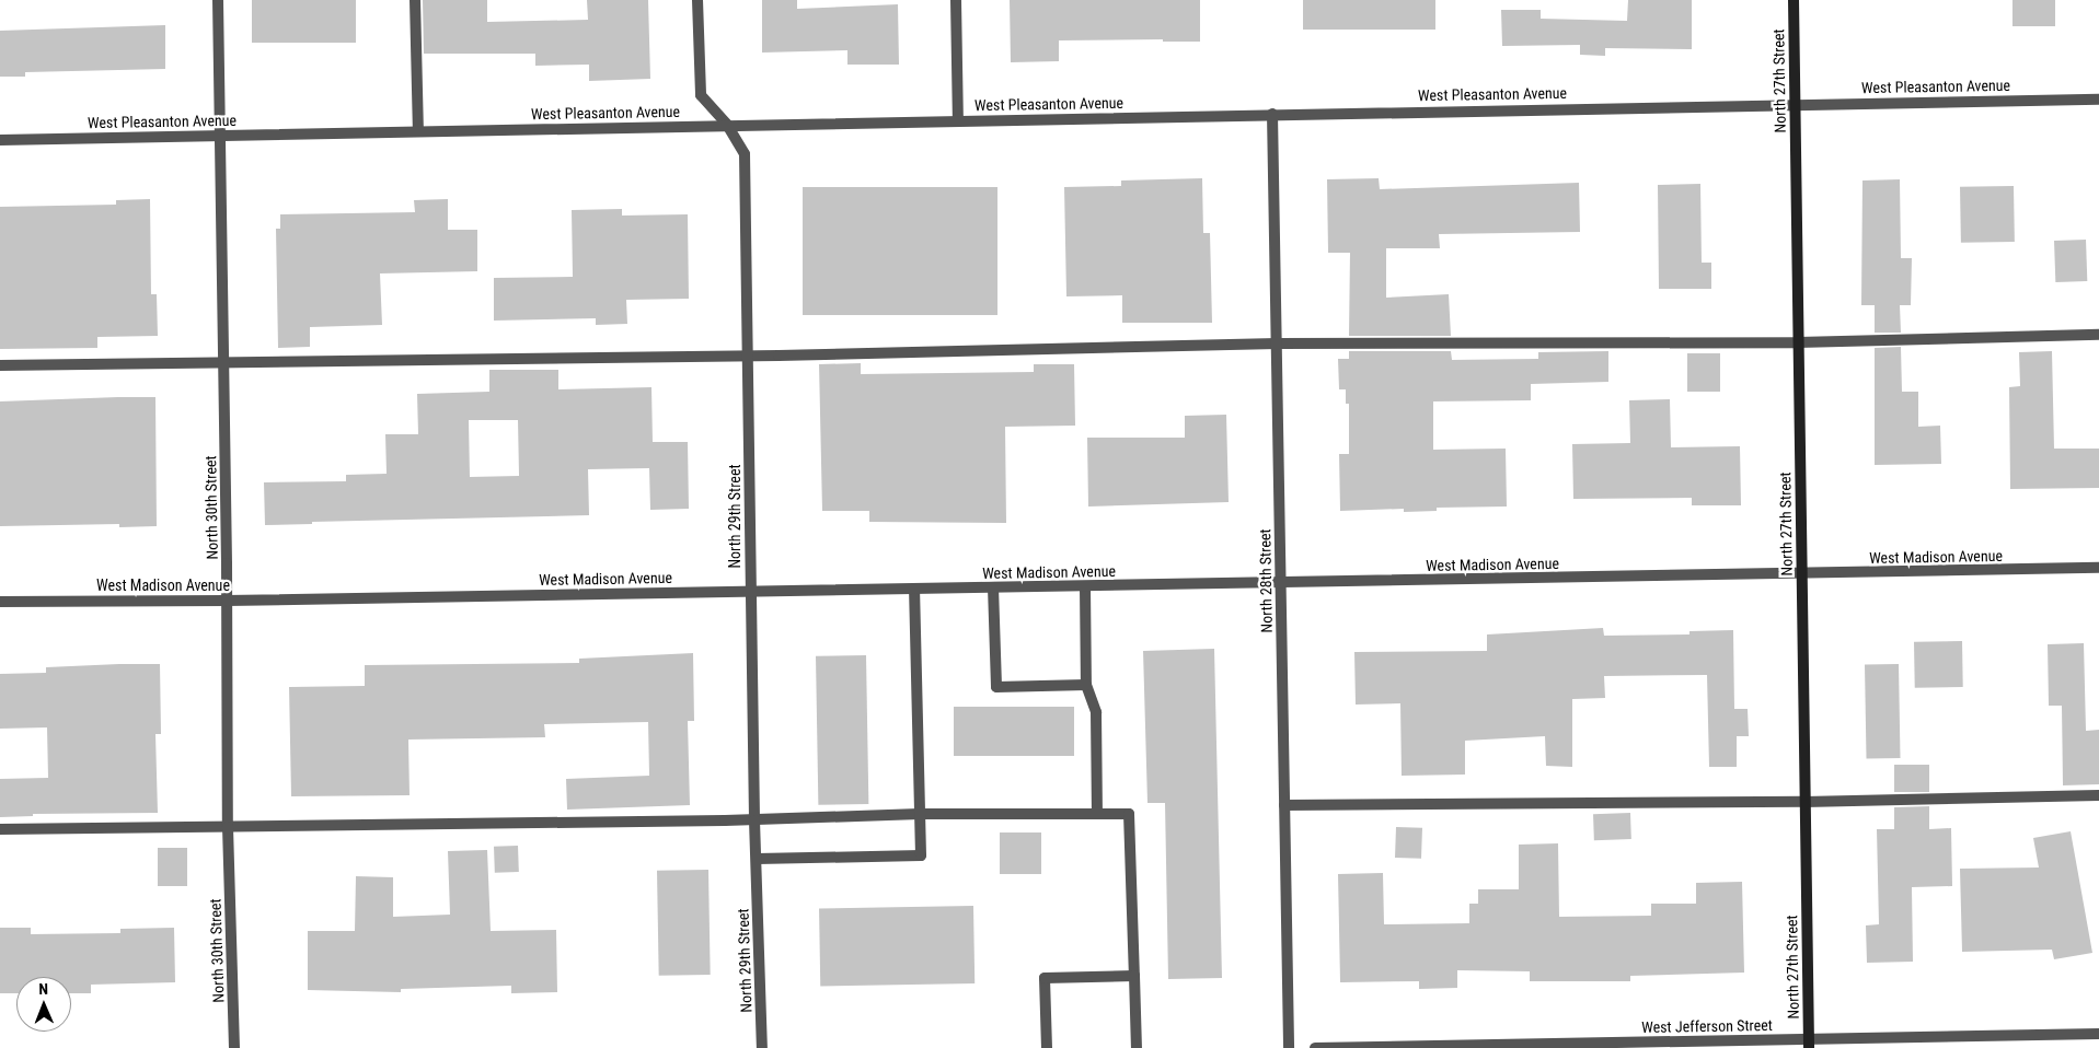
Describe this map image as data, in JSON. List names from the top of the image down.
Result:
{
  "streets": {
    "street": [
      "North 27th Street",
      "West Pleasanton Avenue",
      "North 30th Street",
      "North 29th Street",
      "West Madison Avenue",
      "North 28th Street",
      "West Jefferson Street"
    ]
  },
  "crossings": [
    ["North 27th Street", "West Pleasanton Avenue"],
    ["North 27th Street", "West Madison Avenue"],
    ["North 27th Street", "West Jefferson Street"],
    ["West Pleasanton Avenue", "North 30th Street"],
    ["West Pleasanton Avenue", "North 29th Street"],
    ["West Pleasanton Avenue", "North 28th Street"],
    ["North 30th Street", "West Madison Avenue"],
    ["North 29th Street", "West Madison Avenue"],
    ["West Madison Avenue", "North 28th Street"]
  ],
  "north": "top"
}
